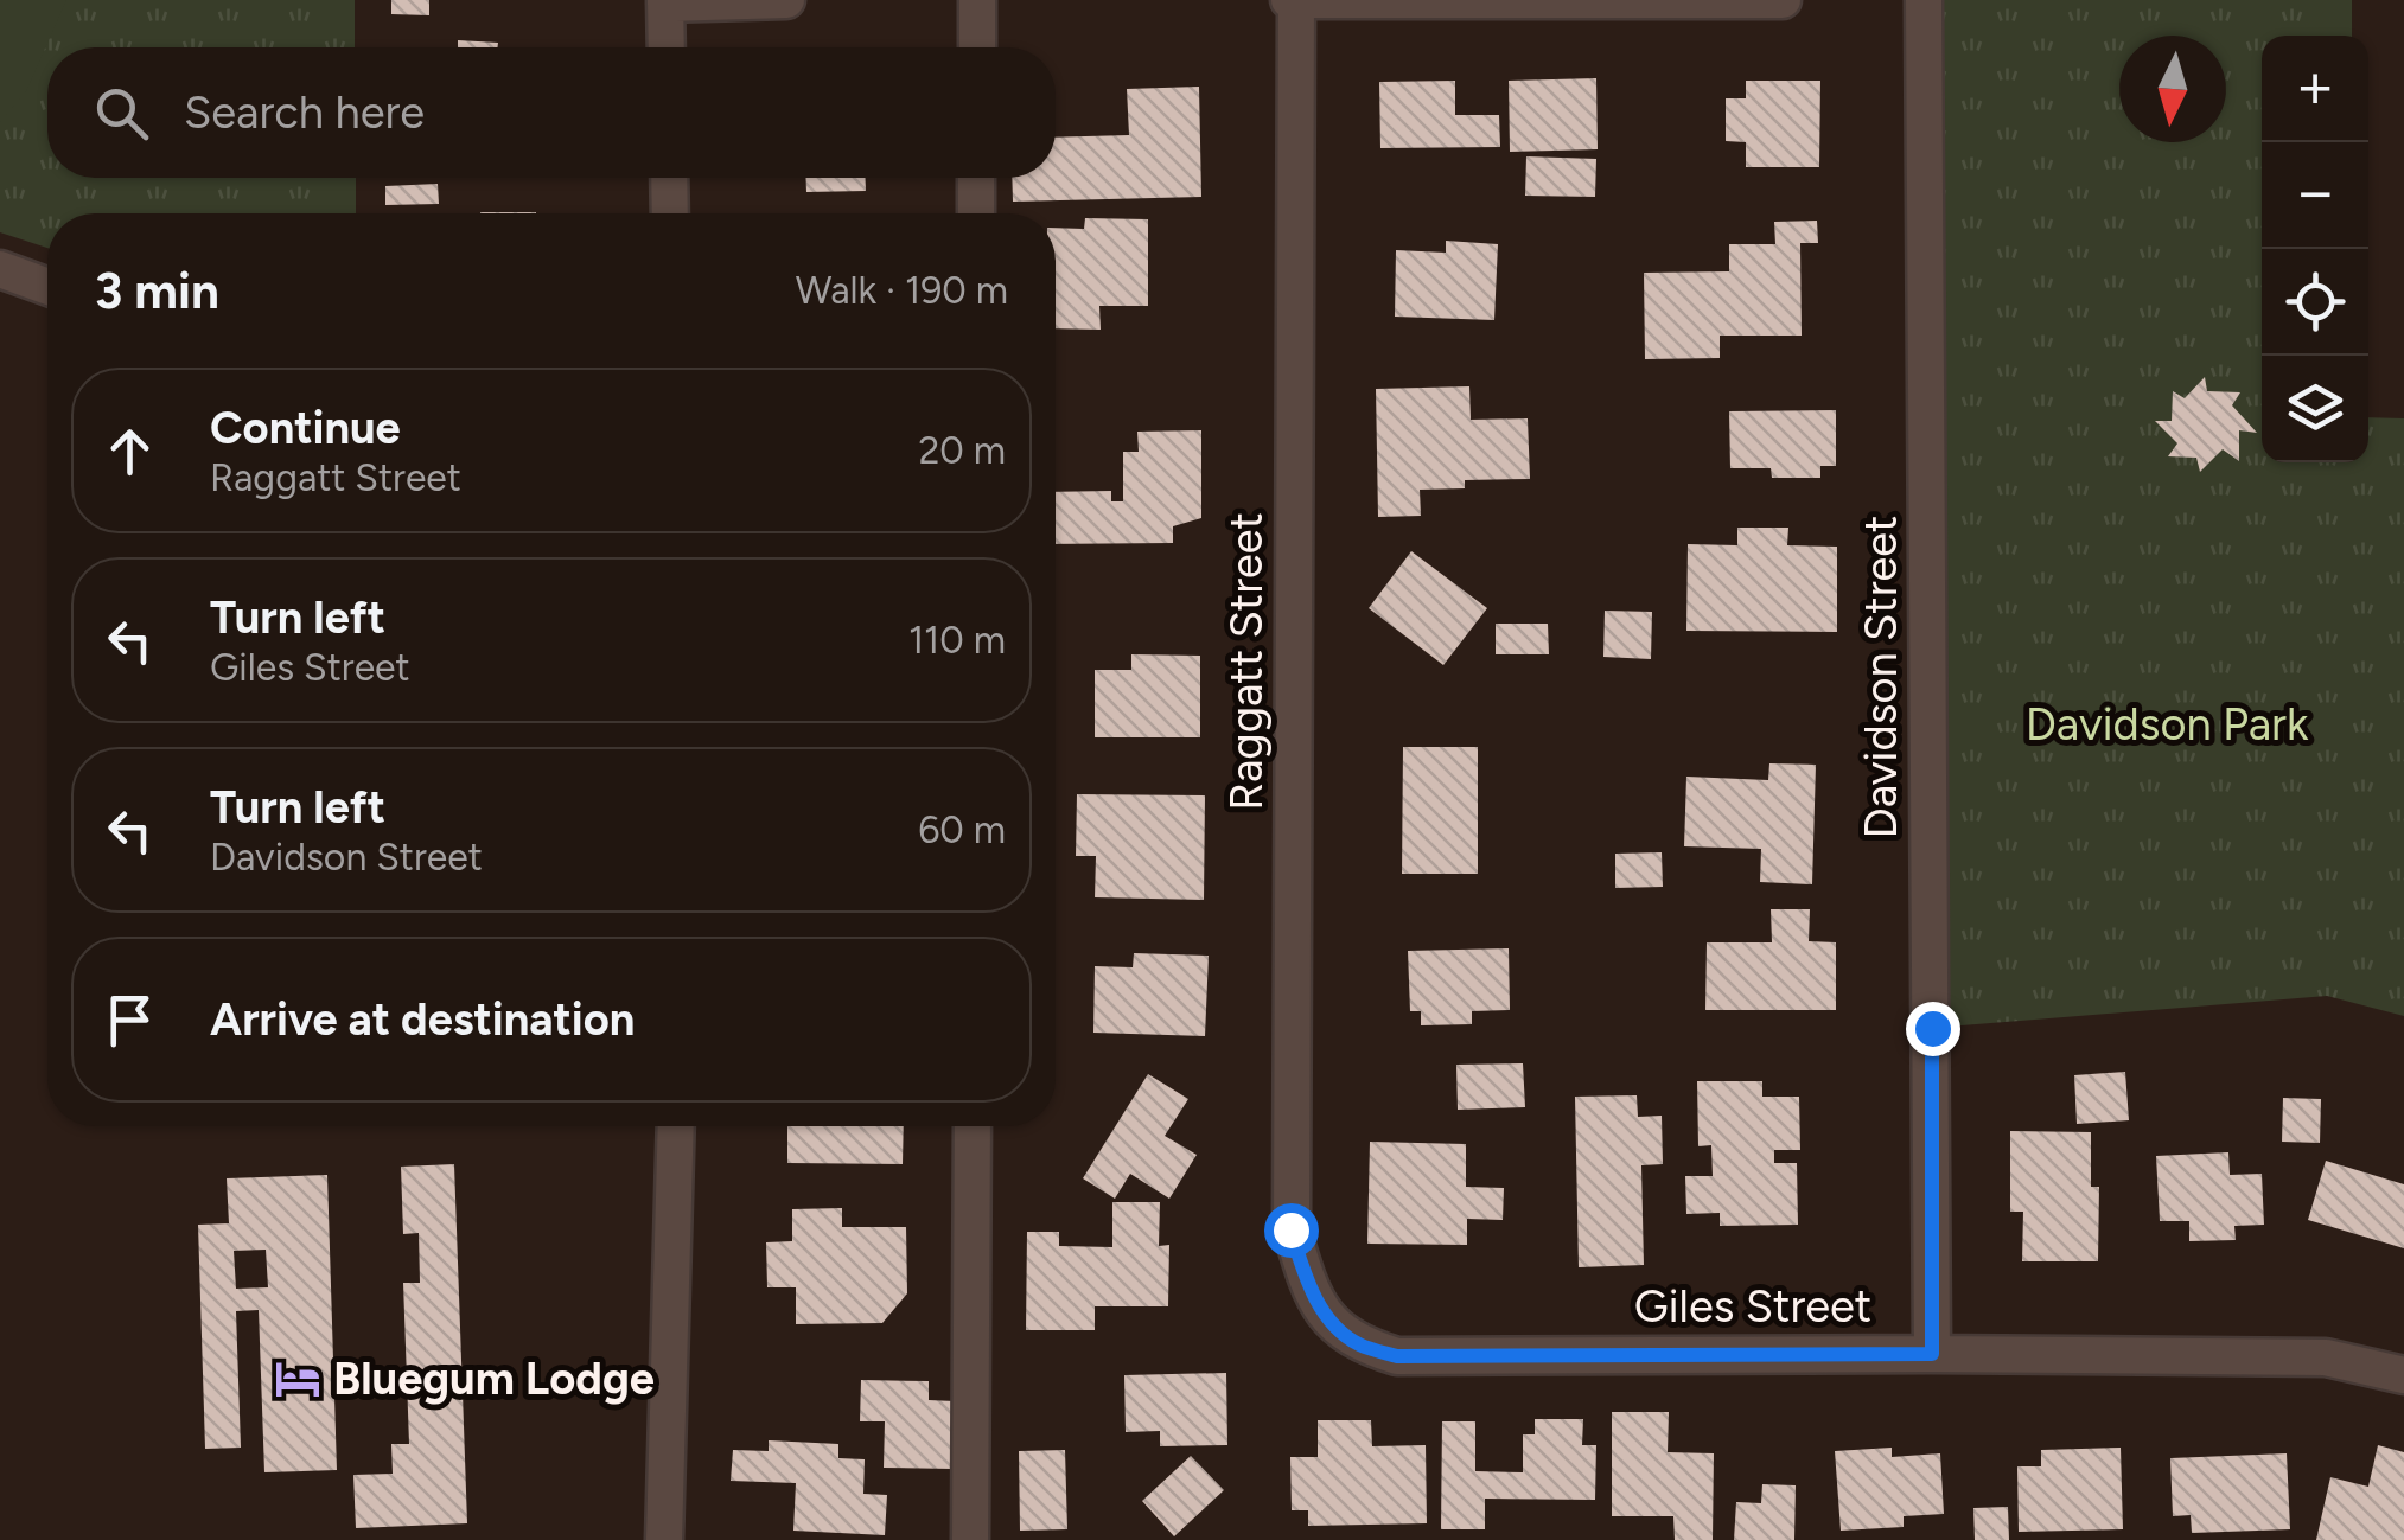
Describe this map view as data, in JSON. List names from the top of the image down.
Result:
{
  "streets": {
    "street": ["Raggatt Street", "Davidson Street", "Giles Street"]
  },
  "crossings": [
    ["Raggatt Street", "Giles Street"],
    ["Davidson Street", "Giles Street"]
  ],
  "parks": ["Davidson Park"],
  "places": {
    "hotel": ["Bluegum Lodge"]
  },
  "north": "bottom",
  "page": {
    "map_buttons": ["+", "−"],
    "search": "Search here",
    "heading": ["3 min", "Walk · 190 m"],
    "list": [
      ["Continue", "Raggatt Street", "20 m"],
      ["Turn left", "Giles Street", "110 m"],
      ["Turn left", "Davidson Street", "60 m"],
      "Arrive at destination"
    ]
  }
}
